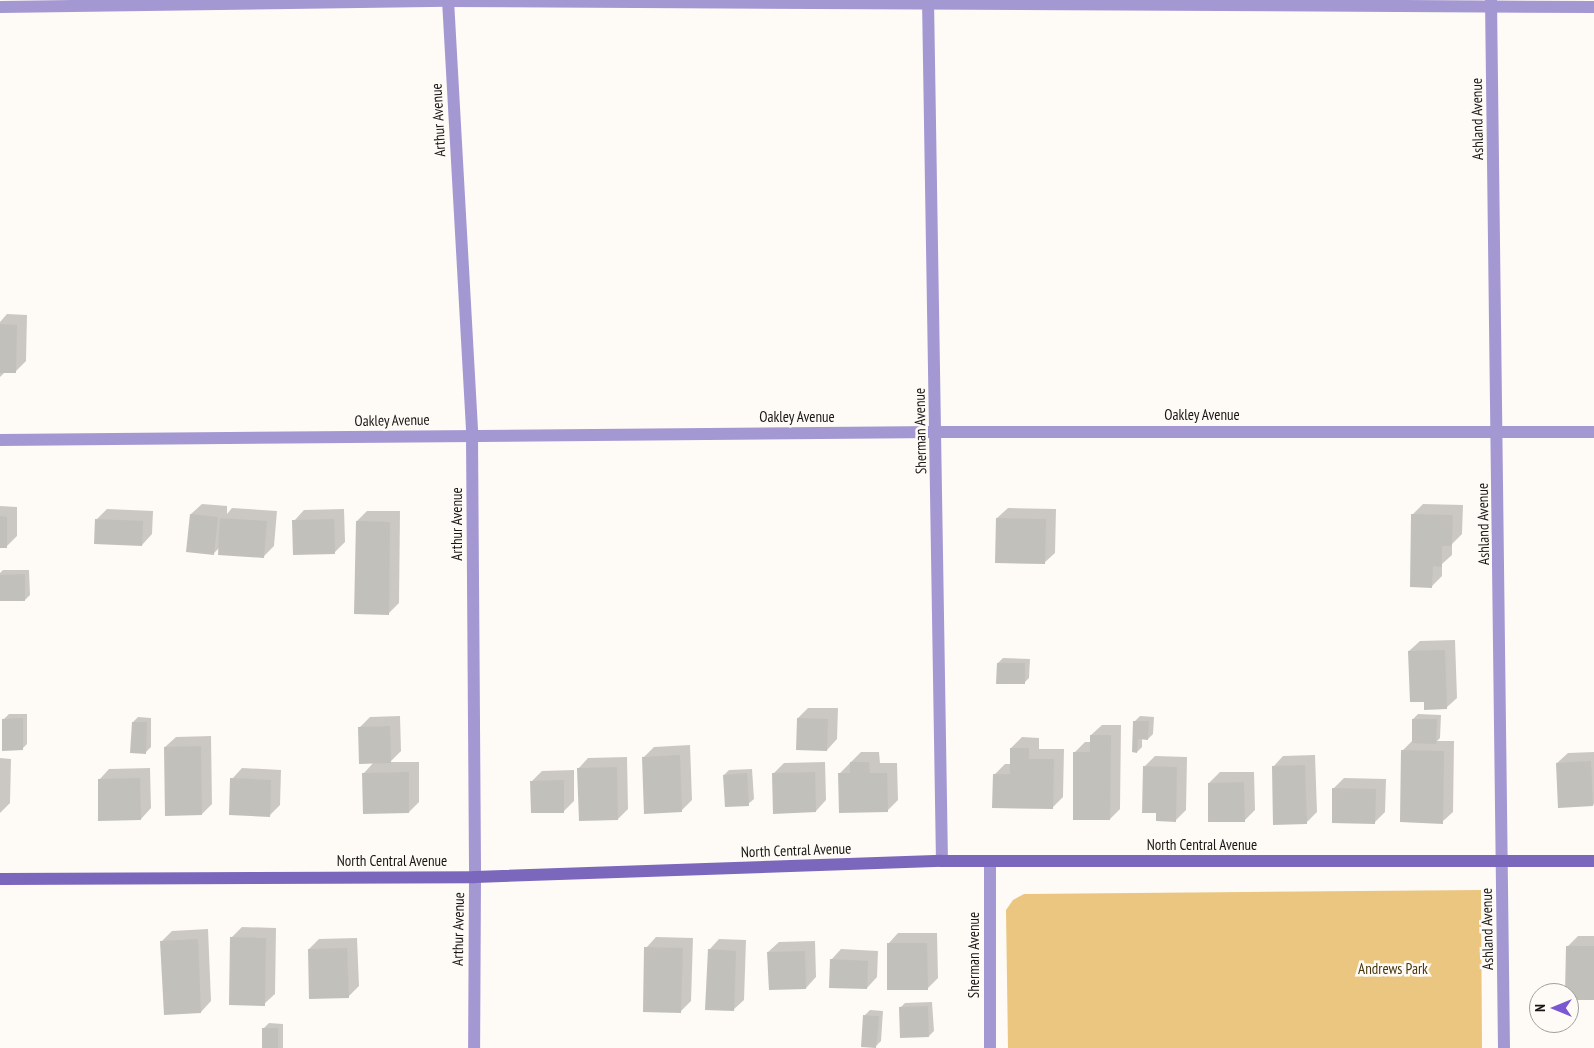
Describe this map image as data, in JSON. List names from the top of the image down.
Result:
{
  "streets": {
    "main road": ["North Central Avenue"],
    "street": [
      "Ashland Avenue",
      "Arthur Avenue",
      "Oakley Avenue",
      "Sherman Avenue"
    ]
  },
  "crossings": [
    ["Ashland Avenue", "Oakley Avenue"],
    ["Ashland Avenue", "North Central Avenue"],
    ["Arthur Avenue", "Oakley Avenue"],
    ["Arthur Avenue", "North Central Avenue"],
    ["Oakley Avenue", "Sherman Avenue"],
    ["Sherman Avenue", "North Central Avenue"]
  ],
  "parks": ["Andrews Park"],
  "north": "left"
}
